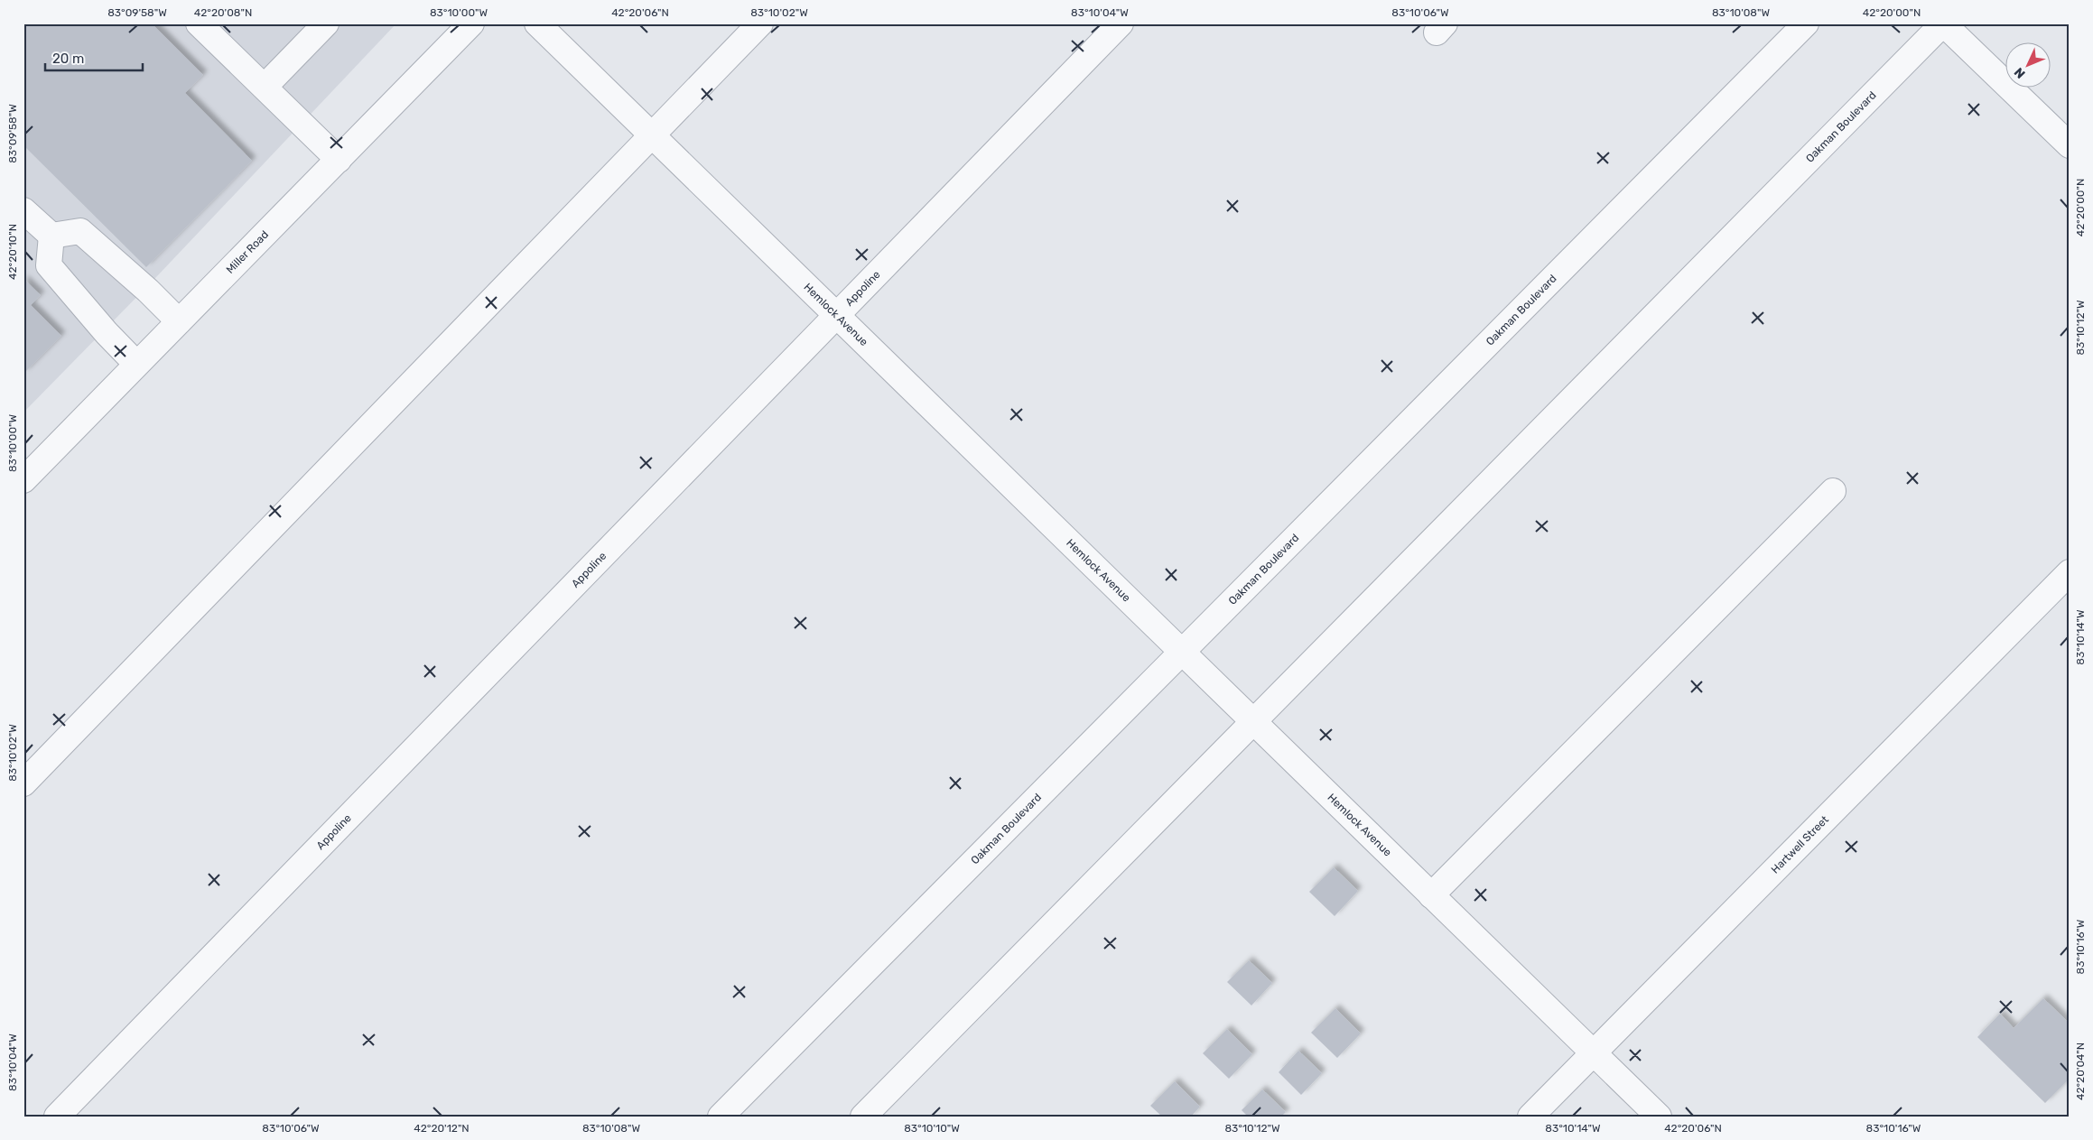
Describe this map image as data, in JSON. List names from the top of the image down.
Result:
{
  "streets": {
    "street": [
      "Oakman Boulevard",
      "Miller Road",
      "Appoline",
      "Hemlock Avenue",
      "Hartwell Street"
    ]
  },
  "crossings": [
    ["Oakman Boulevard", "Hemlock Avenue"],
    ["Appoline", "Hemlock Avenue"],
    ["Hemlock Avenue", "Hartwell Street"]
  ],
  "scale_bar": "20 m",
  "north": "bottom left",
  "coordinates": [
    "83°09'58\"W",
    "42°20'08\"N",
    "83°10'00\"W",
    "42°20'06\"N",
    "83°10'02\"W",
    "83°10'04\"W",
    "83°10'06\"W",
    "83°10'08\"W",
    "42°20'00\"N",
    "42°20'10\"N",
    "83°10'12\"W",
    "83°10'14\"W",
    "83°10'16\"W",
    "42°20'04\"N",
    "42°20'12\"N",
    "83°10'10\"W"
  ]
}
